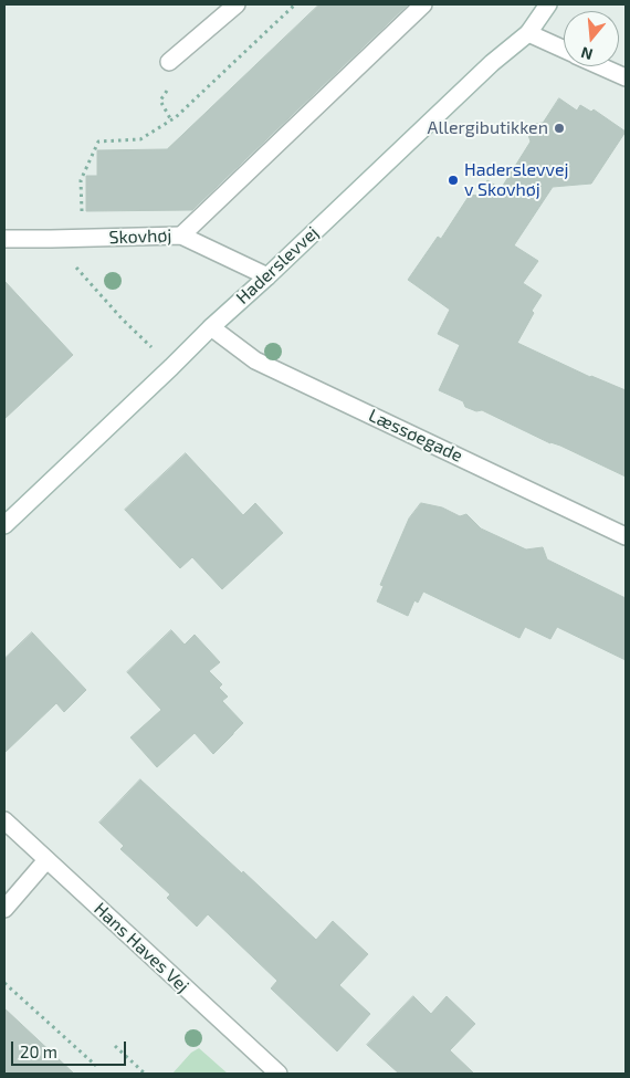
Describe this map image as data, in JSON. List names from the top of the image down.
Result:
{
  "streets": {
    "street": [
      "Skovhøj",
      "Haderslevvej",
      "Læssøegade",
      "Hans Haves Vej"
    ]
  },
  "crossings": [
    ["Skovhøj", "Haderslevvej"],
    ["Haderslevvej", "Læssøegade"]
  ],
  "places": ["Allergibutikken", "Haderslevvej v Skovhøj"],
  "scale_bar": "20 m",
  "north": "bottom"
}
